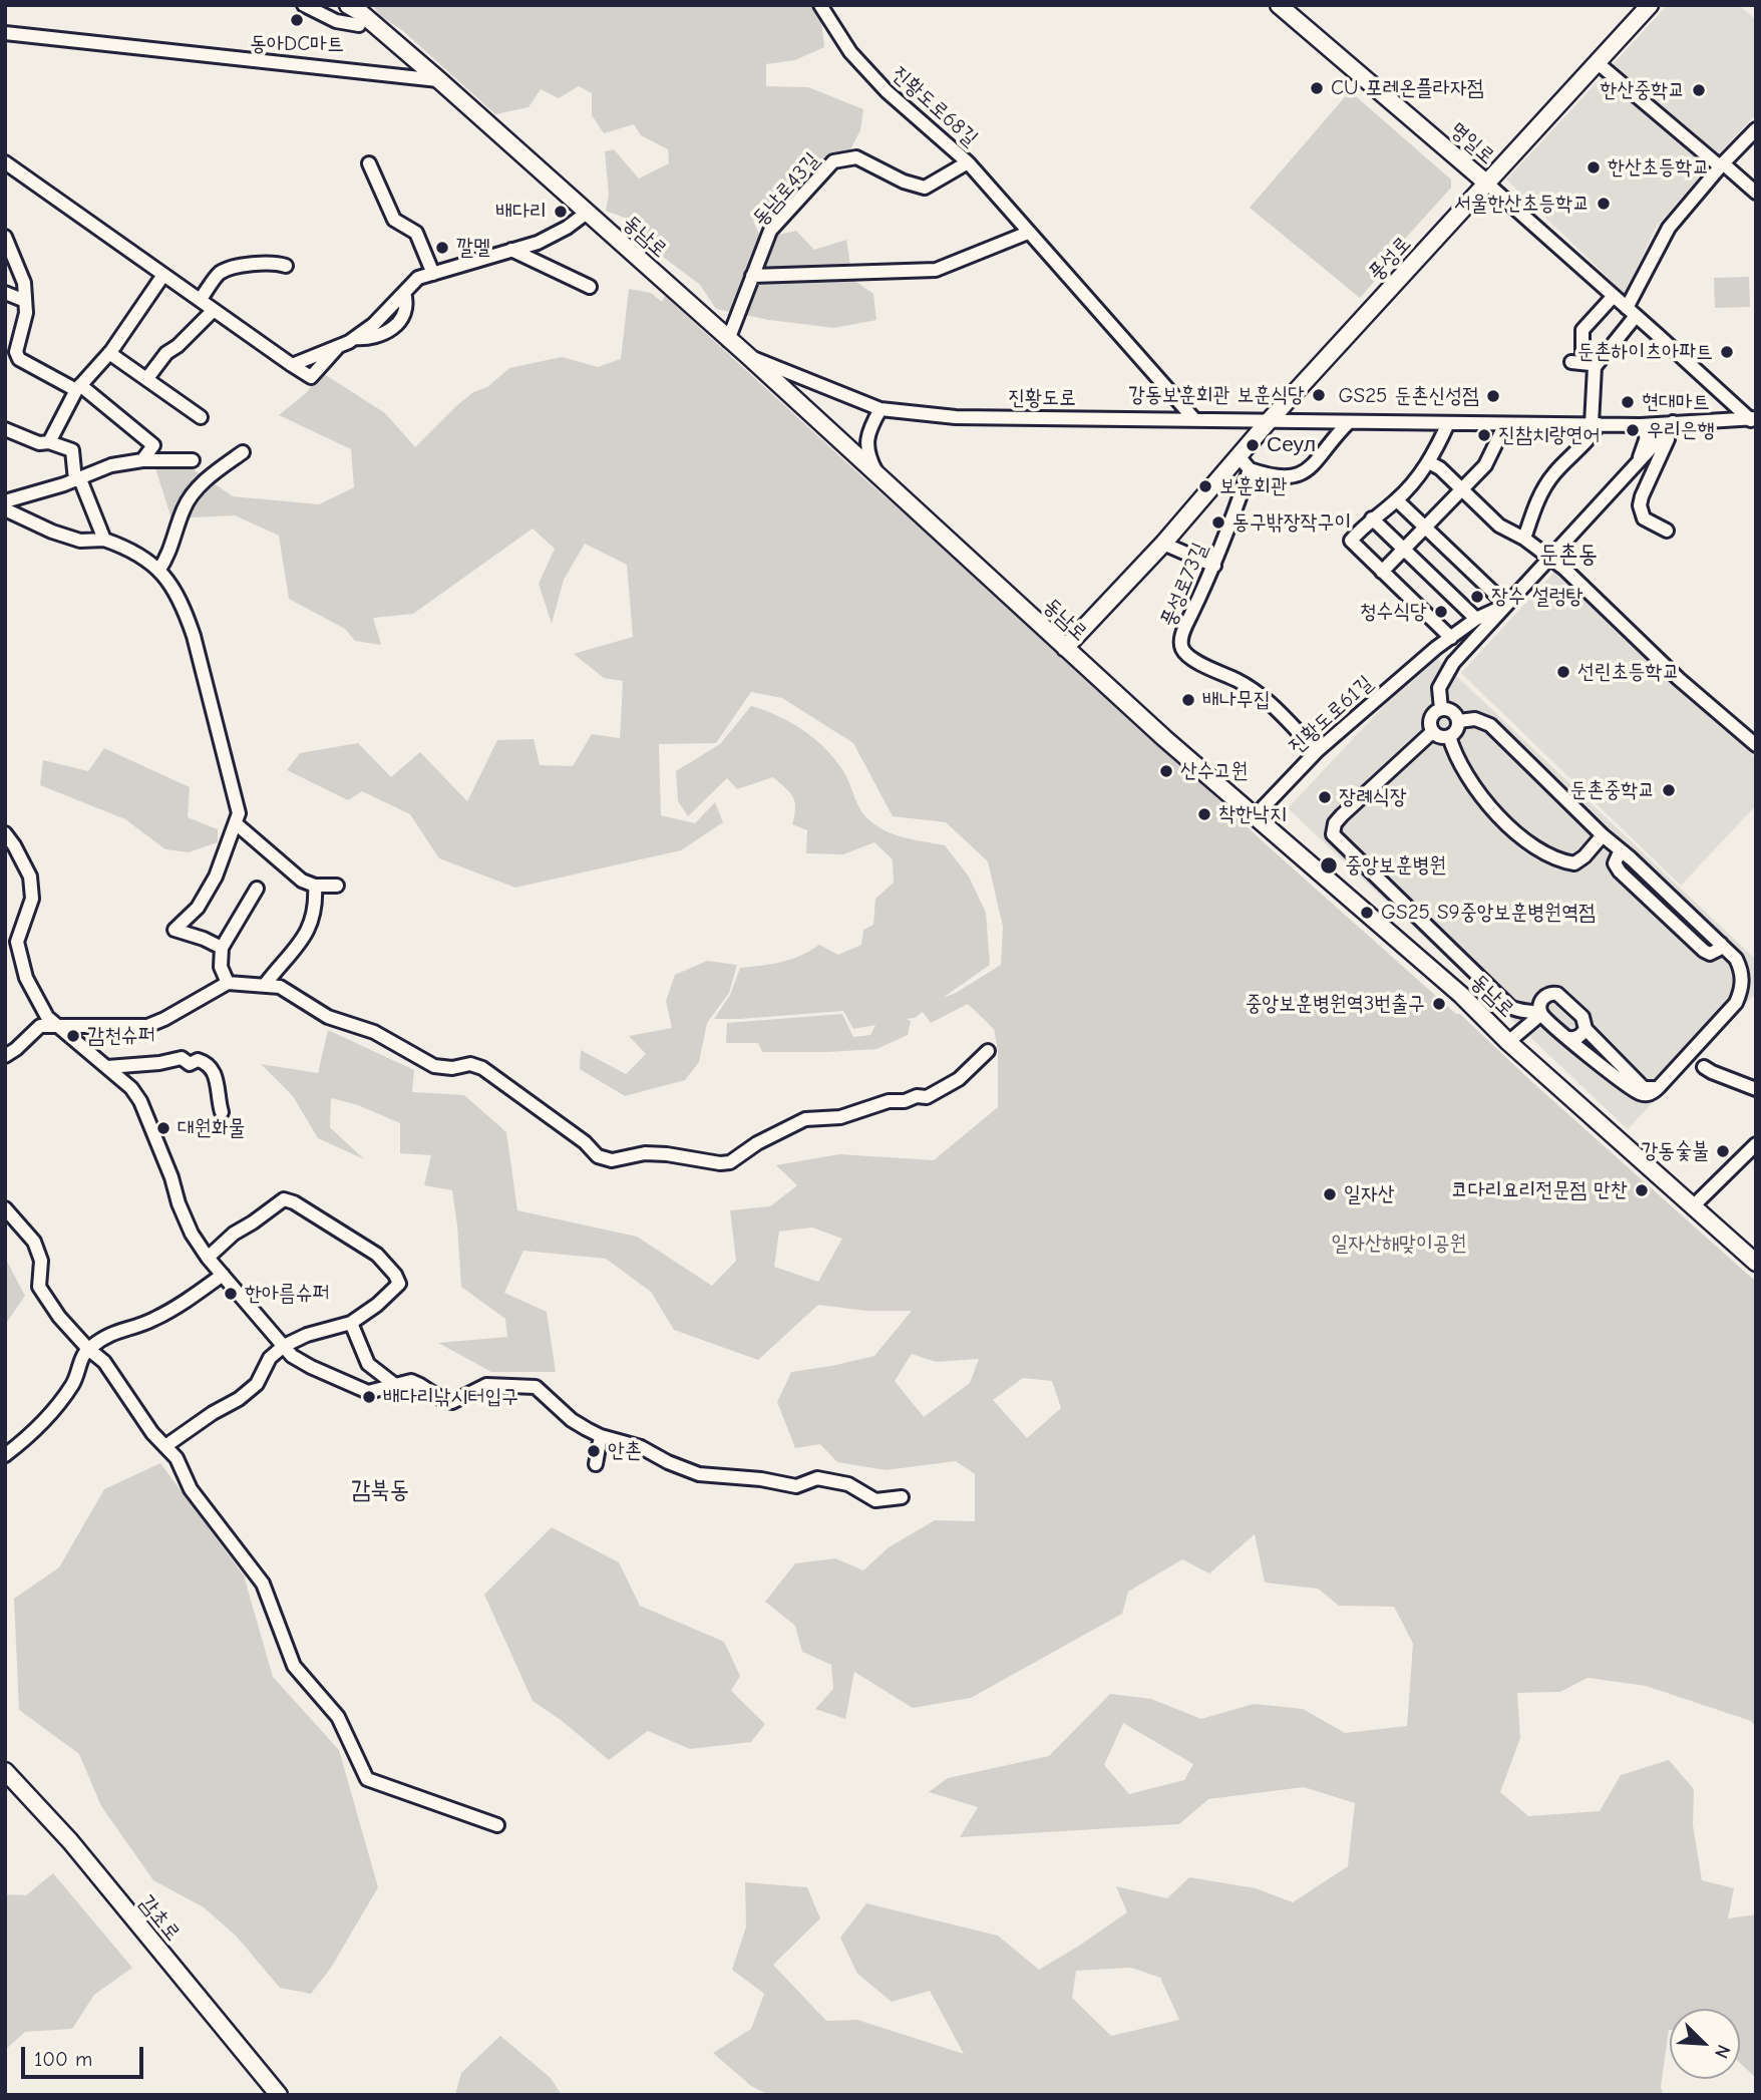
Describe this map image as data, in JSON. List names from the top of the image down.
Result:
{
  "streets": {
    "main road": [
      "명일로",
      "동남로",
      "풍성로",
      "감초로"
    ],
    "street": [
      "진황도로68길",
      "동남로43길",
      "진황도로",
      "풍성로73길",
      "진황도로61길"
    ]
  },
  "crossings": [
    ["진황도로68길", "동남로43길"],
    ["진황도로68길", "진황도로"],
    ["명일로", "풍성로"],
    ["명일로", "진황도로"],
    ["동남로43길", "동남로"],
    ["동남로", "풍성로"],
    ["동남로", "진황도로"],
    ["동남로", "진황도로61길"],
    ["풍성로", "진황도로"],
    ["진황도로", "진황도로61길"],
    ["풍성로73길", "진황도로61길"]
  ],
  "districts": ["둔촌동", "감북동"],
  "parks": ["일자산해맞이공원"],
  "places": [
    "동아DC마트",
    "CU 포레온플라자점",
    "한산중학교",
    "한산초등학교",
    "서울한산초등학교",
    "배다리",
    "깔멜",
    "둔촌하이츠아파트",
    "강동보훈회관 보훈식당",
    "GS25 둔촌신성점",
    "현대마트",
    "우리은행",
    "진참치랑연어",
    "Сеул",
    "보훈회관",
    "동구밖장작구이",
    "장수 설렁탕",
    "청수식당",
    "선린초등학교",
    "배나무집",
    "산수고원",
    "둔촌중학교",
    "장례식장",
    "착한낙지",
    "중앙보훈병원",
    "GS25 S9중앙보훈병원역점",
    "중앙보훈병원역3번출구",
    "감천슈퍼",
    "대원화물",
    "강동숯불",
    "코다리요리전문점 만찬",
    "일자산",
    "한아름슈퍼",
    "배다리낚시터입구",
    "안촌"
  ],
  "scale_bar": "100 m",
  "north": "bottom right"
}
